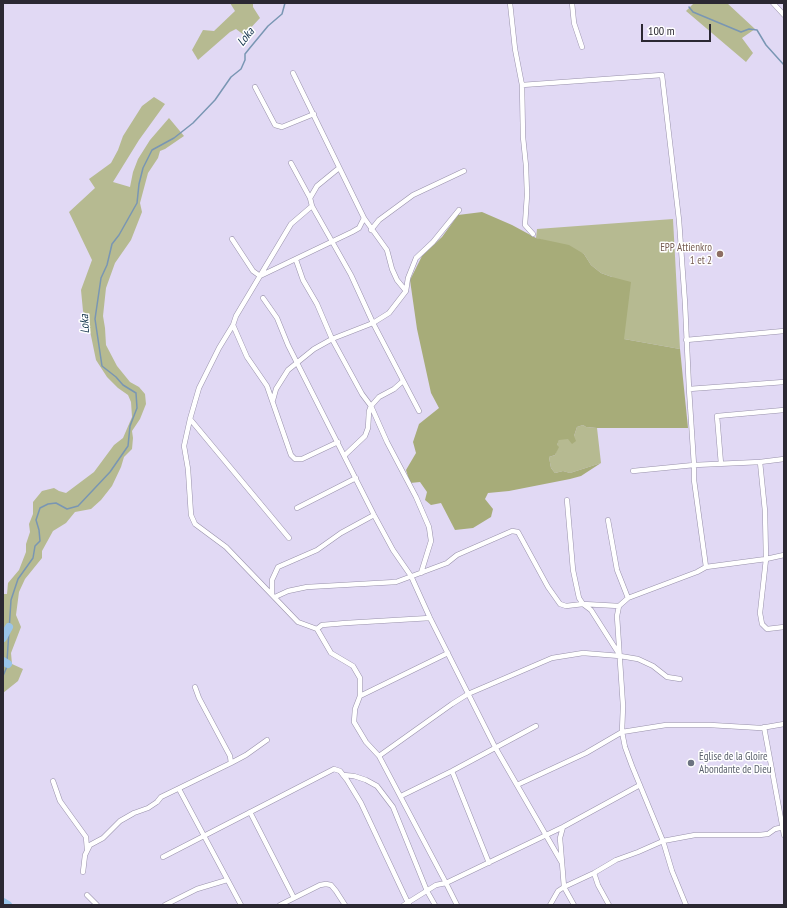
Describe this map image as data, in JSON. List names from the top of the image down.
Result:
{
  "water": ["Loka"],
  "places": ["EPP Attienkro 1 et 2", "Église de la Gloire Abondante de Dieu"],
  "scale_bar": "100 m"
}
